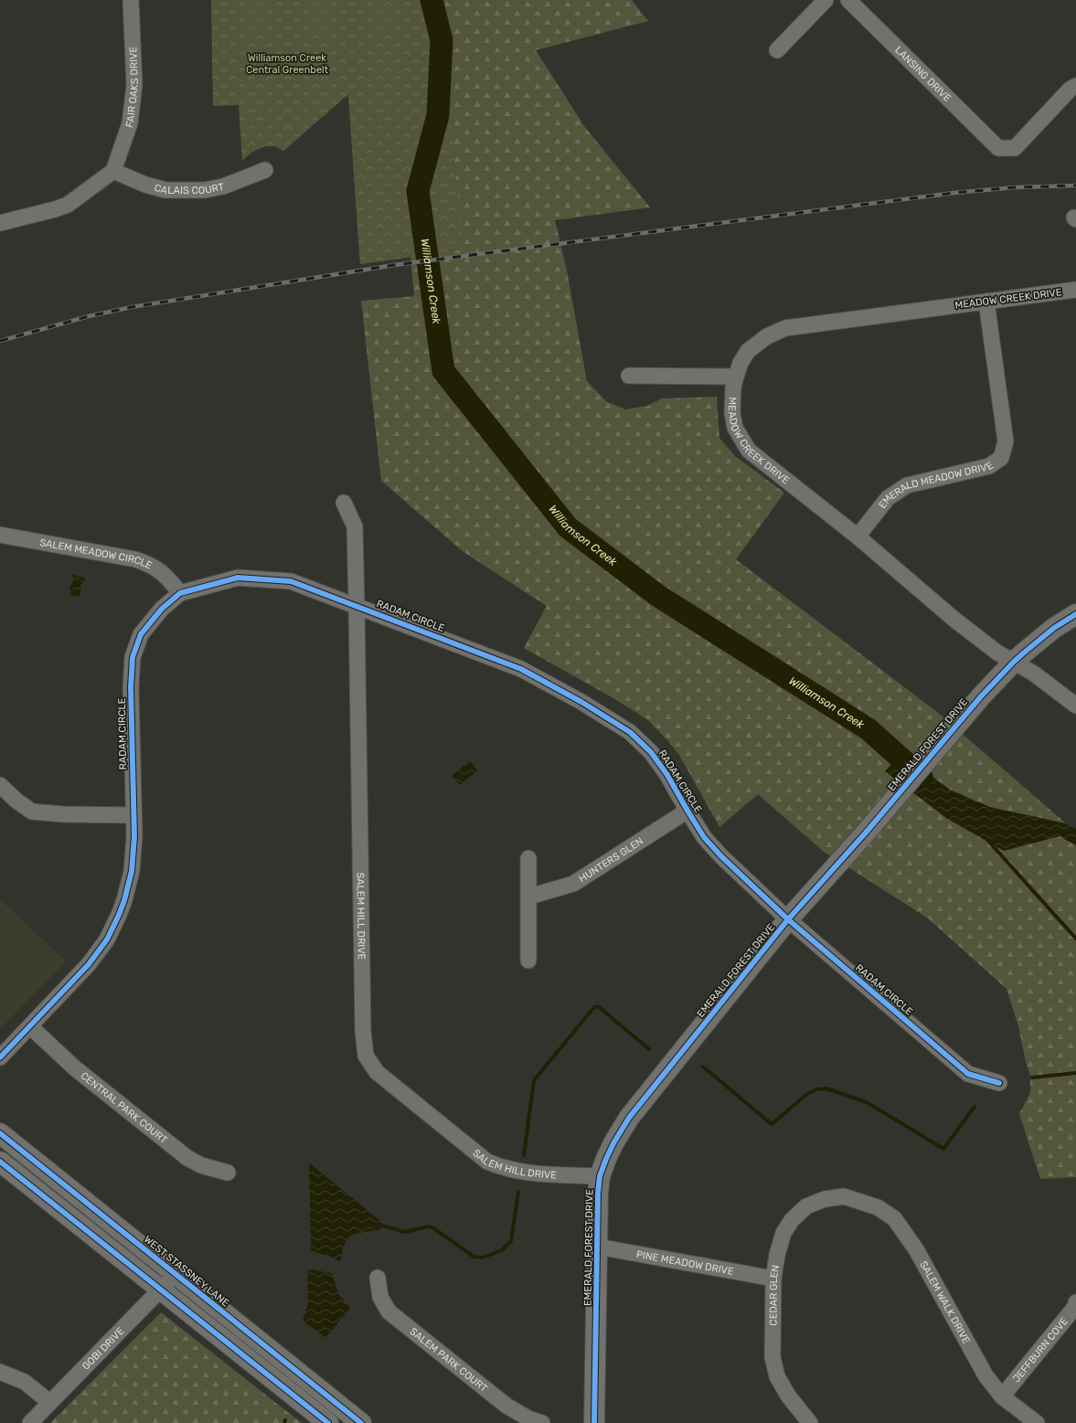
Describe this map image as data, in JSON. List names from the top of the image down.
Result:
{
  "streets": {
    "street": [
      "LANSING DRIVE",
      "FAIR OAKS DRIVE",
      "CALAIS COURT",
      "MEADOW CREEK DRIVE",
      "EMERALD MEADOW DRIVE",
      "SALEM MEADOW CIRCLE",
      "RADAM CIRCLE",
      "EMERALD FOREST DRIVE",
      "HUNTERS GLEN",
      "SALEM HILL DRIVE",
      "CENTRAL PARK COURT",
      "PINE MEADOW DRIVE",
      "WEST STASSNEY LANE",
      "CEDAR GLEN",
      "SALEM WALK DRIVE",
      "GOBI DRIVE",
      "JEFFBURN COVE",
      "SALEM PARK COURT"
    ]
  },
  "crossings": [
    ["FAIR OAKS DRIVE", "CALAIS COURT"],
    ["MEADOW CREEK DRIVE", "EMERALD MEADOW DRIVE"],
    ["MEADOW CREEK DRIVE", "EMERALD FOREST DRIVE"],
    ["SALEM MEADOW CIRCLE", "RADAM CIRCLE"],
    ["RADAM CIRCLE", "EMERALD FOREST DRIVE"],
    ["RADAM CIRCLE", "HUNTERS GLEN"],
    ["RADAM CIRCLE", "SALEM HILL DRIVE"],
    ["RADAM CIRCLE", "CENTRAL PARK COURT"],
    ["EMERALD FOREST DRIVE", "SALEM HILL DRIVE"],
    ["EMERALD FOREST DRIVE", "PINE MEADOW DRIVE"],
    ["PINE MEADOW DRIVE", "CEDAR GLEN"],
    ["WEST STASSNEY LANE", "GOBI DRIVE"],
    ["CEDAR GLEN", "SALEM WALK DRIVE"],
    ["SALEM WALK DRIVE", "JEFFBURN COVE"]
  ],
  "water": ["Williamson Creek"],
  "parks": ["Williamson Creek Central Greenbelt"]
}
